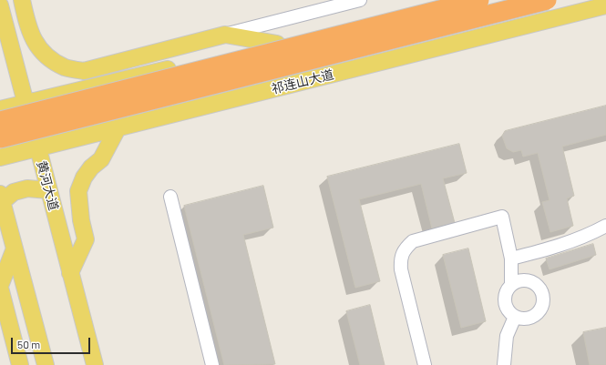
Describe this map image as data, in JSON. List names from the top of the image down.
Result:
{
  "streets": {
    "main road": ["祁连山大道", "黄河大道"]
  },
  "crossings": [
    ["祁连山大道", "黄河大道"]
  ],
  "scale_bar": "50 m"
}
